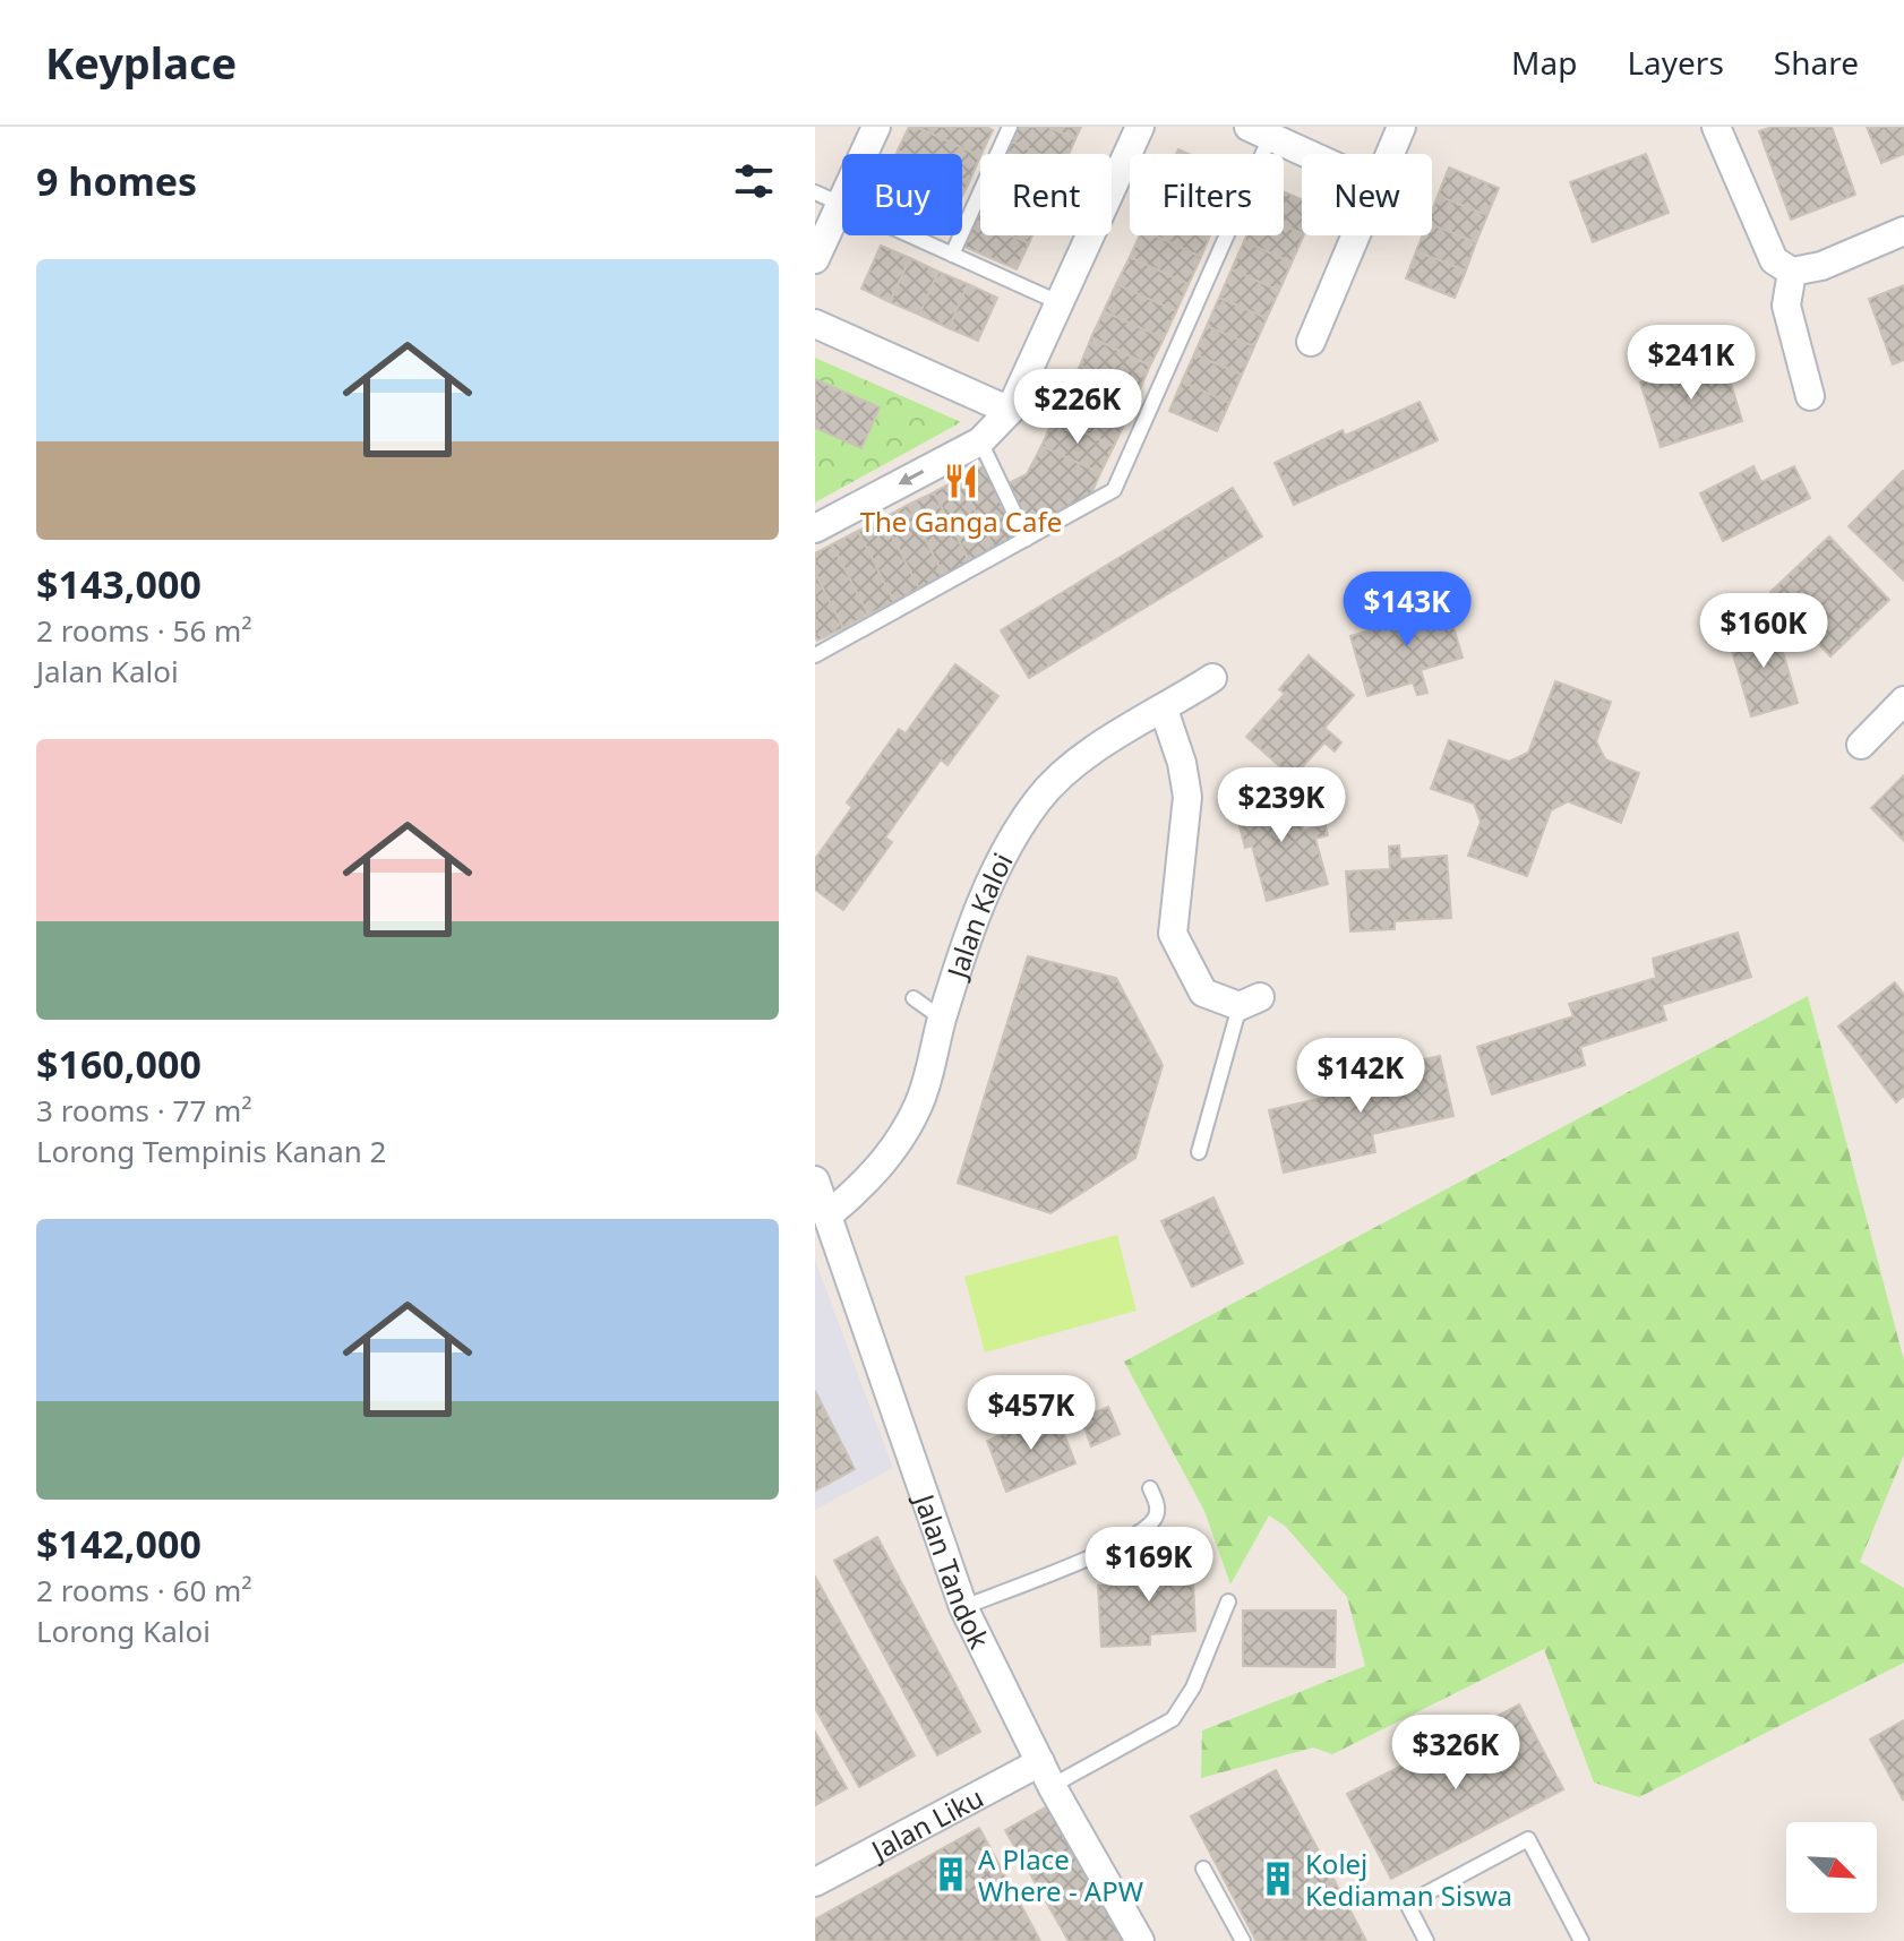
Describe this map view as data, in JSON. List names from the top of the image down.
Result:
{
  "streets": {
    "street": ["Jalan Kaloi", "Jalan Tandok", "Jalan Liku"]
  },
  "crossings": [
    ["Jalan Kaloi", "Jalan Tandok"],
    ["Jalan Tandok", "Jalan Liku"]
  ],
  "places": {
    "restaurant": ["The Ganga Cafe"],
    "building": ["A Place Where - APW", "Kolej Kediaman Siswa"]
  },
  "north": "bottom right",
  "page": {
    "header": "Keyplace",
    "nav": ["Map", "Layers", "Share"],
    "heading": "9 homes",
    "chip": [
      "Buy",
      "Rent",
      "Filters",
      "New"
    ],
    "list": [
      {
        "name": "$143,000",
        "note": "2 rooms · 56 m² · Jalan Kaloi"
      },
      {
        "name": "$160,000",
        "note": "3 rooms · 77 m² · Lorong Tempinis Kanan 2"
      },
      {
        "name": "$142,000",
        "note": "2 rooms · 60 m² · Lorong Kaloi"
      }
    ],
    "price": [
      "$241K",
      "$226K",
      "$143K",
      "$160K",
      "$239K",
      "$142K",
      "$457K",
      "$169K",
      "$326K"
    ]
  }
}
